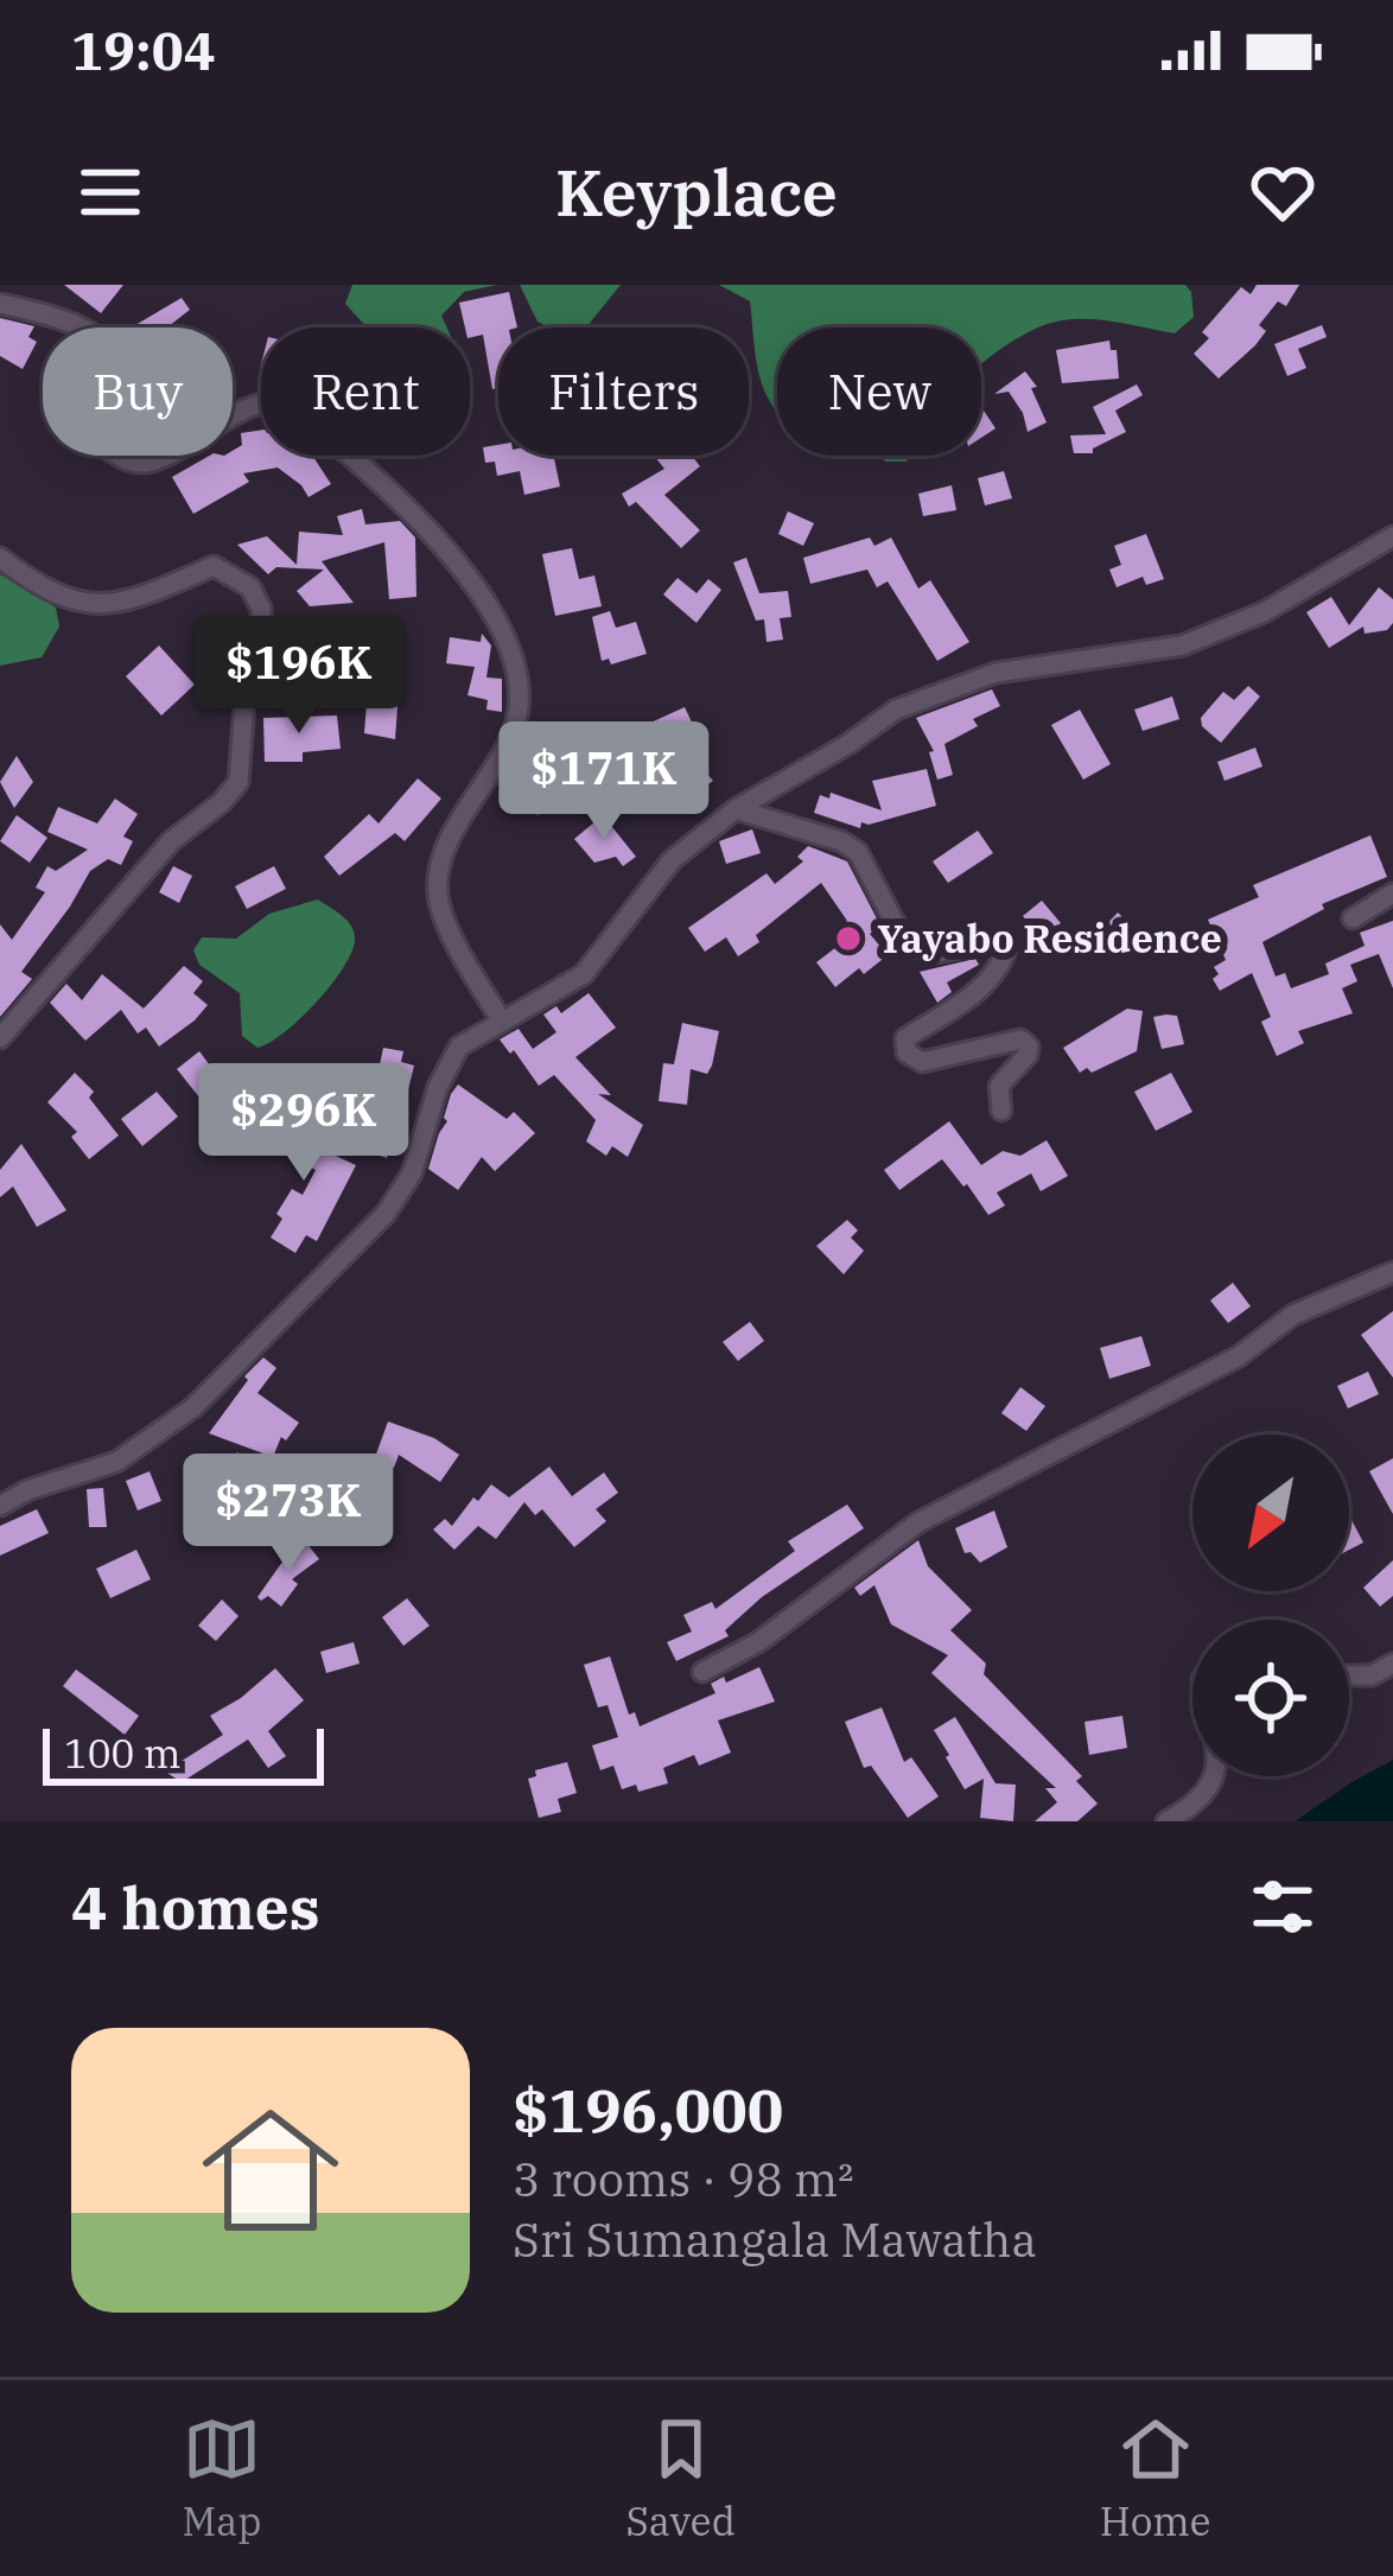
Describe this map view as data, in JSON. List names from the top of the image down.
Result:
{
  "places": ["Yayabo Residence"],
  "scale_bar": "100 m",
  "north": "bottom left",
  "page": {
    "status": "19:04",
    "header": "Keyplace",
    "chip": [
      "Buy",
      "Rent",
      "Filters",
      "New"
    ],
    "price": [
      "$196K",
      "$171K",
      "$296K",
      "$273K"
    ],
    "scale": "100 m",
    "heading": "4 homes",
    "list": [
      {
        "name": "$196,000",
        "note": "3 rooms · 98 m² · Sri Sumangala Mawatha"
      }
    ],
    "tabs": ["Map", "Saved", "Home"]
  }
}
